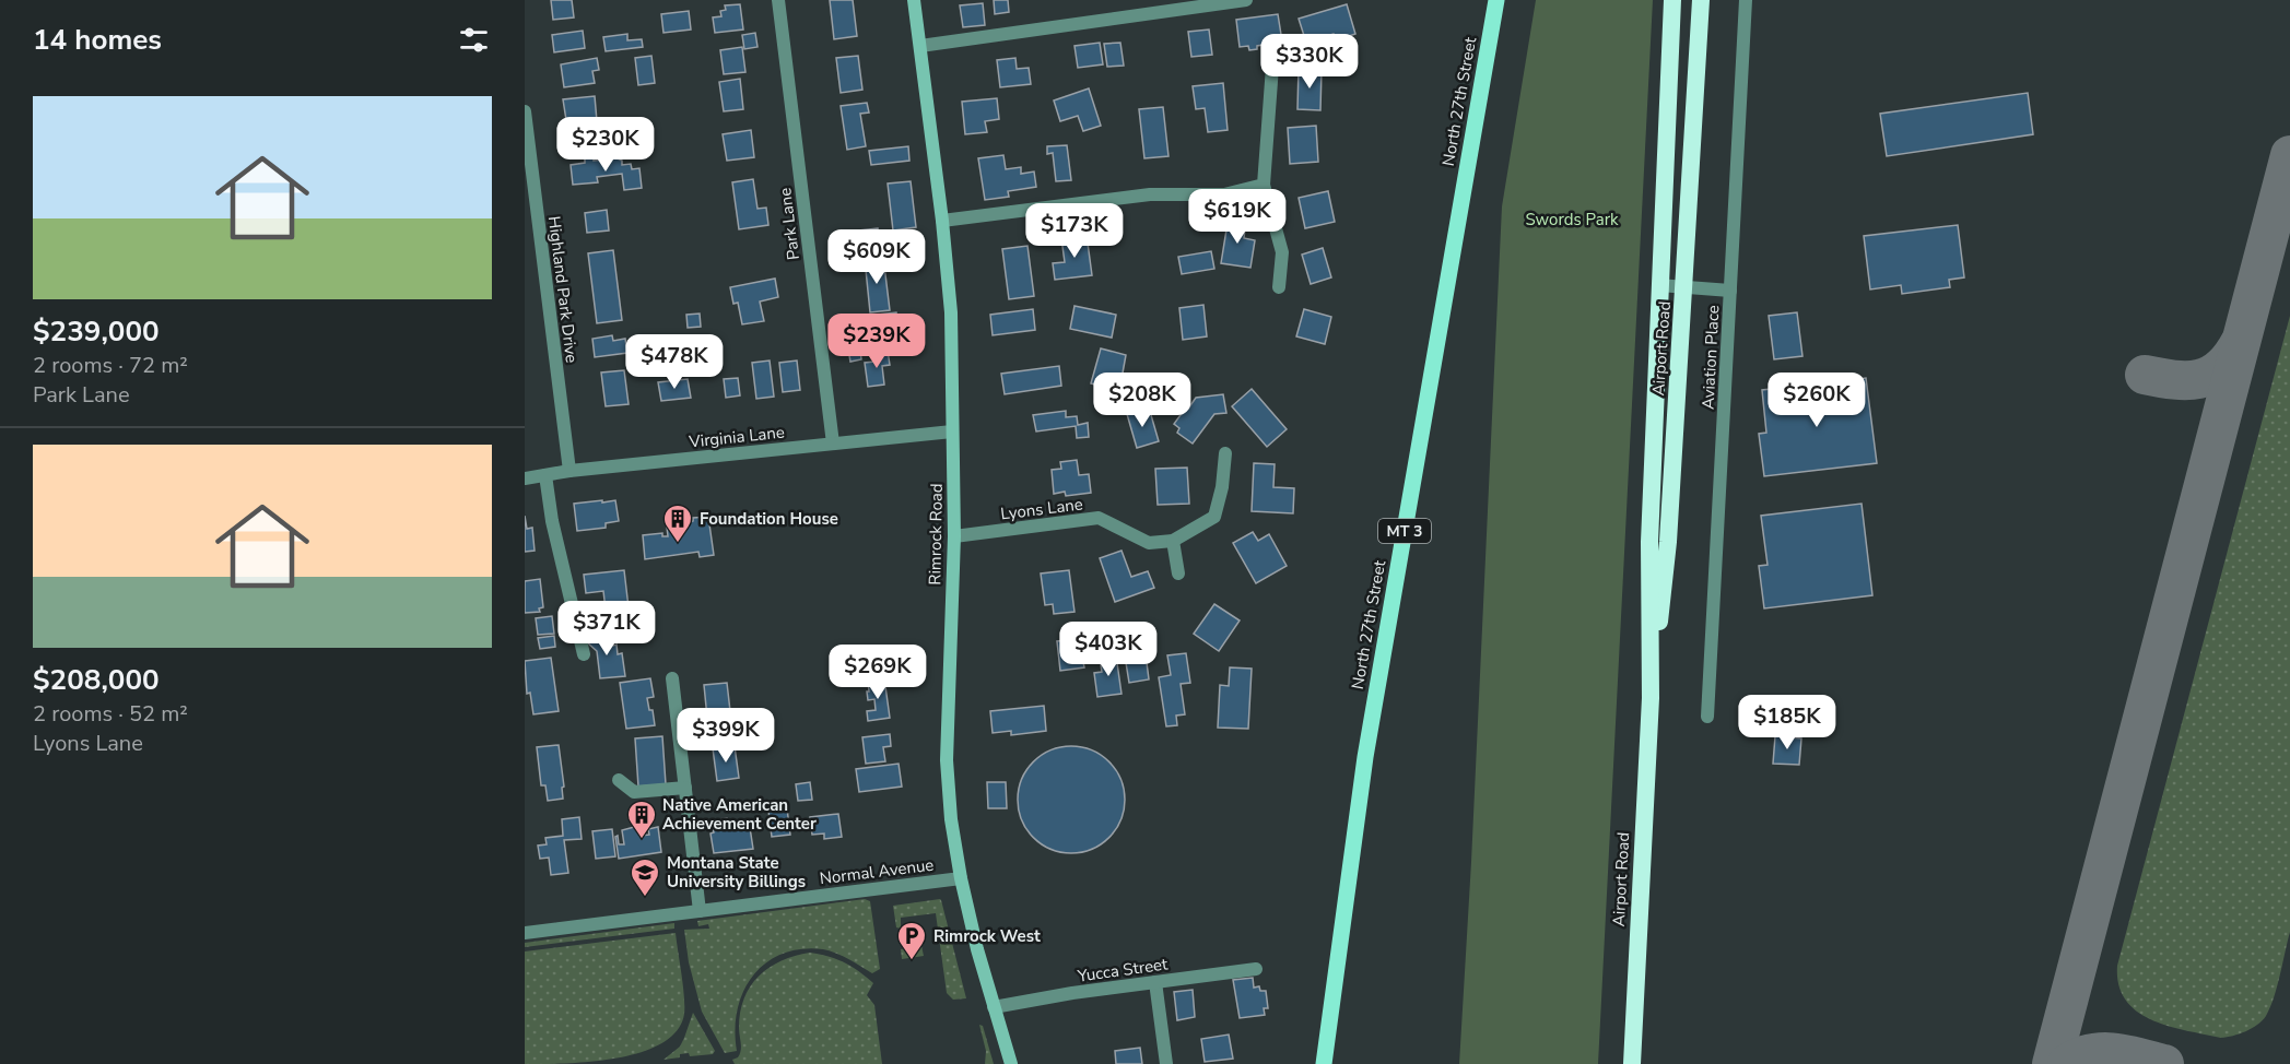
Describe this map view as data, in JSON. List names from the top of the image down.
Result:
{
  "streets": {
    "highway": ["Airport Road"],
    "main road": ["North 27th Street", "MT 3", "Rimrock Road"],
    "street": [
      "Park Lane",
      "Highland Park Drive",
      "Aviation Place",
      "Virginia Lane",
      "Lyons Lane",
      "Normal Avenue",
      "Yucca Street"
    ]
  },
  "crossings": [
    ["Park Lane", "Virginia Lane"],
    ["Highland Park Drive", "Virginia Lane"],
    ["Virginia Lane", "Rimrock Road"],
    ["Lyons Lane", "Rimrock Road"],
    ["Rimrock Road", "Normal Avenue"],
    ["Rimrock Road", "Yucca Street"]
  ],
  "parks": ["Swords Park"],
  "places": {
    "building": ["Foundation House", "Native American Achievement Center"],
    "school or university": ["Montana State University Billings"],
    "parking": ["Rimrock West"]
  },
  "page": {
    "heading": "14 homes",
    "price": [
      "$330K",
      "$230K",
      "$619K",
      "$173K",
      "$609K",
      "$239K",
      "$478K",
      "$208K",
      "$260K",
      "$371K",
      "$403K",
      "$269K",
      "$185K",
      "$399K"
    ],
    "list": [
      {
        "name": "$239,000",
        "note": "2 rooms · 72 m² · Park Lane"
      },
      {
        "name": "$208,000",
        "note": "2 rooms · 52 m² · Lyons Lane"
      }
    ]
  }
}
